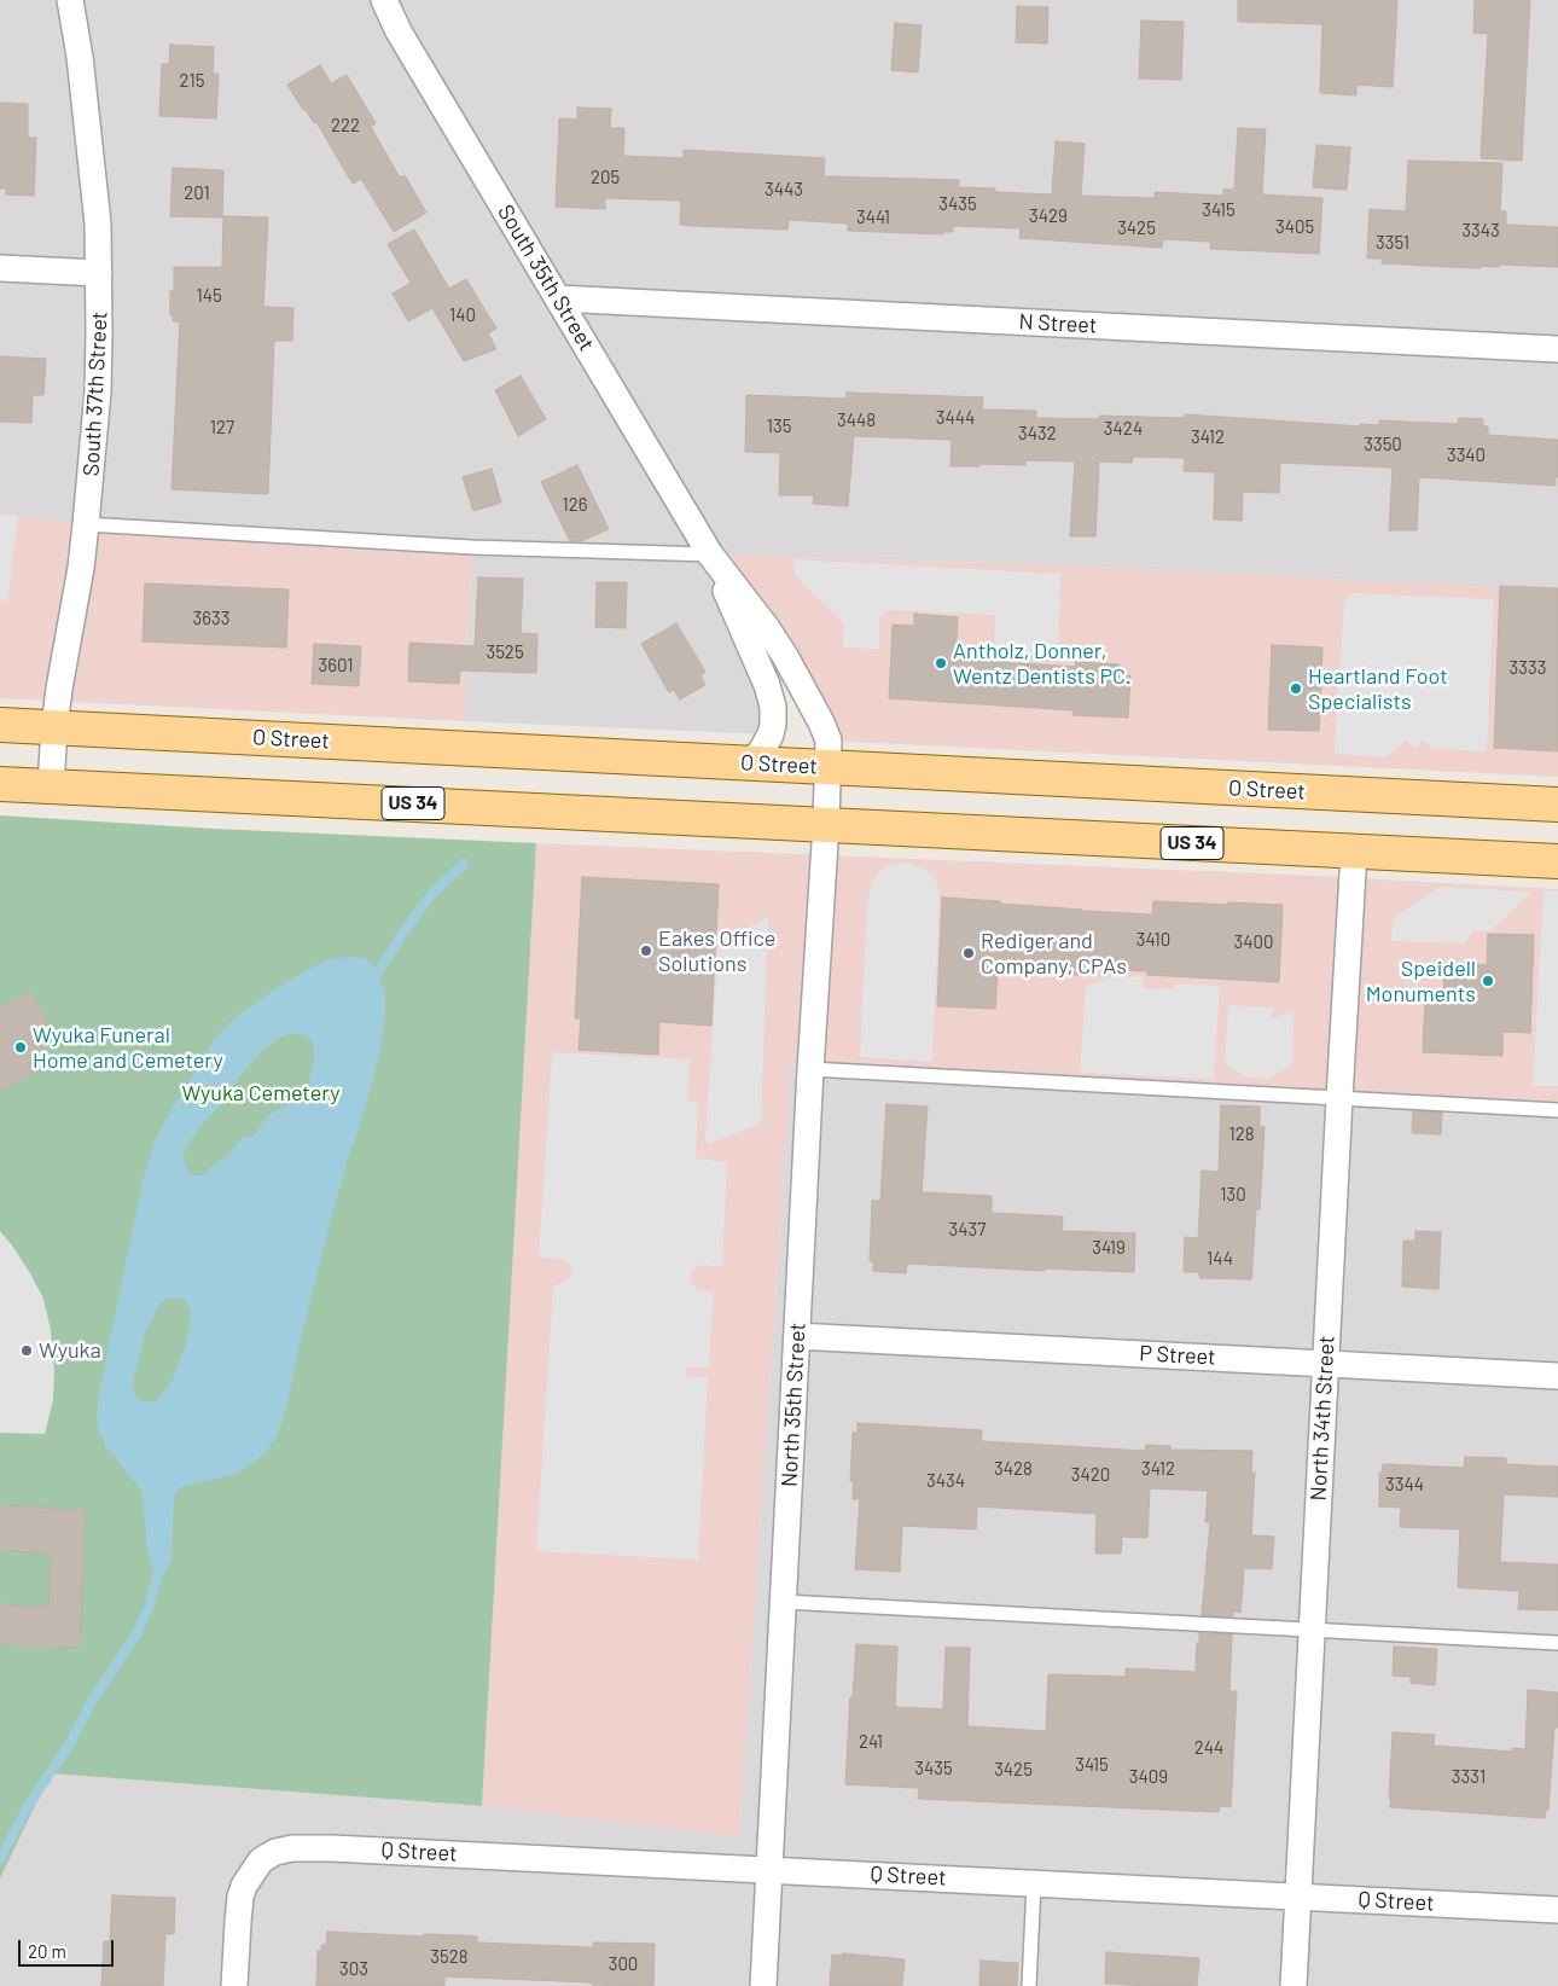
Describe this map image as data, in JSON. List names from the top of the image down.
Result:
{
  "streets": {
    "main road": ["O Street", "US 34"],
    "street": [
      "South 35th Street",
      "N Street",
      "South 37th Street",
      "P Street",
      "North 35th Street",
      "North 34th Street",
      "Q Street"
    ]
  },
  "crossings": [
    ["South 35th Street", "N Street"],
    ["South 35th Street", "O Street"],
    ["South 35th Street", "US 34"],
    ["South 35th Street", "North 35th Street"],
    ["South 37th Street", "O Street"],
    ["South 37th Street", "US 34"],
    ["US 34", "North 35th Street"],
    ["US 34", "North 34th Street"],
    ["P Street", "North 35th Street"],
    ["P Street", "North 34th Street"],
    ["North 35th Street", "Q Street"],
    ["North 34th Street", "Q Street"]
  ],
  "parks": ["Wyuka Cemetery"],
  "places": [
    "Antholz, Donner, Wentz Dentists PC.",
    "Heartland Foot Specialists",
    "Eakes Office Solutions",
    "Rediger and Company, CPAs",
    "Speidell Monuments",
    "Wyuka Funeral Home and Cemetery",
    "Wyuka"
  ],
  "house_numbers": [
    "215",
    "222",
    "205",
    "3443",
    "201",
    "3435",
    "3415",
    "3429",
    "3441",
    "3405",
    "3425",
    "3343",
    "3351",
    "145",
    "140",
    "3444",
    "3448",
    "135",
    "127",
    "3424",
    "3432",
    "3412",
    "3350",
    "3340",
    "126",
    "3633",
    "3525",
    "3601",
    "3333",
    "3410",
    "3400",
    "128",
    "130",
    "3437",
    "3419",
    "144",
    "3428",
    "3412",
    "3420",
    "3434",
    "3344",
    "241",
    "244",
    "3415",
    "3435",
    "3425",
    "3409",
    "3331",
    "3528",
    "300",
    "303"
  ],
  "scale_bar": "20 m"
}
